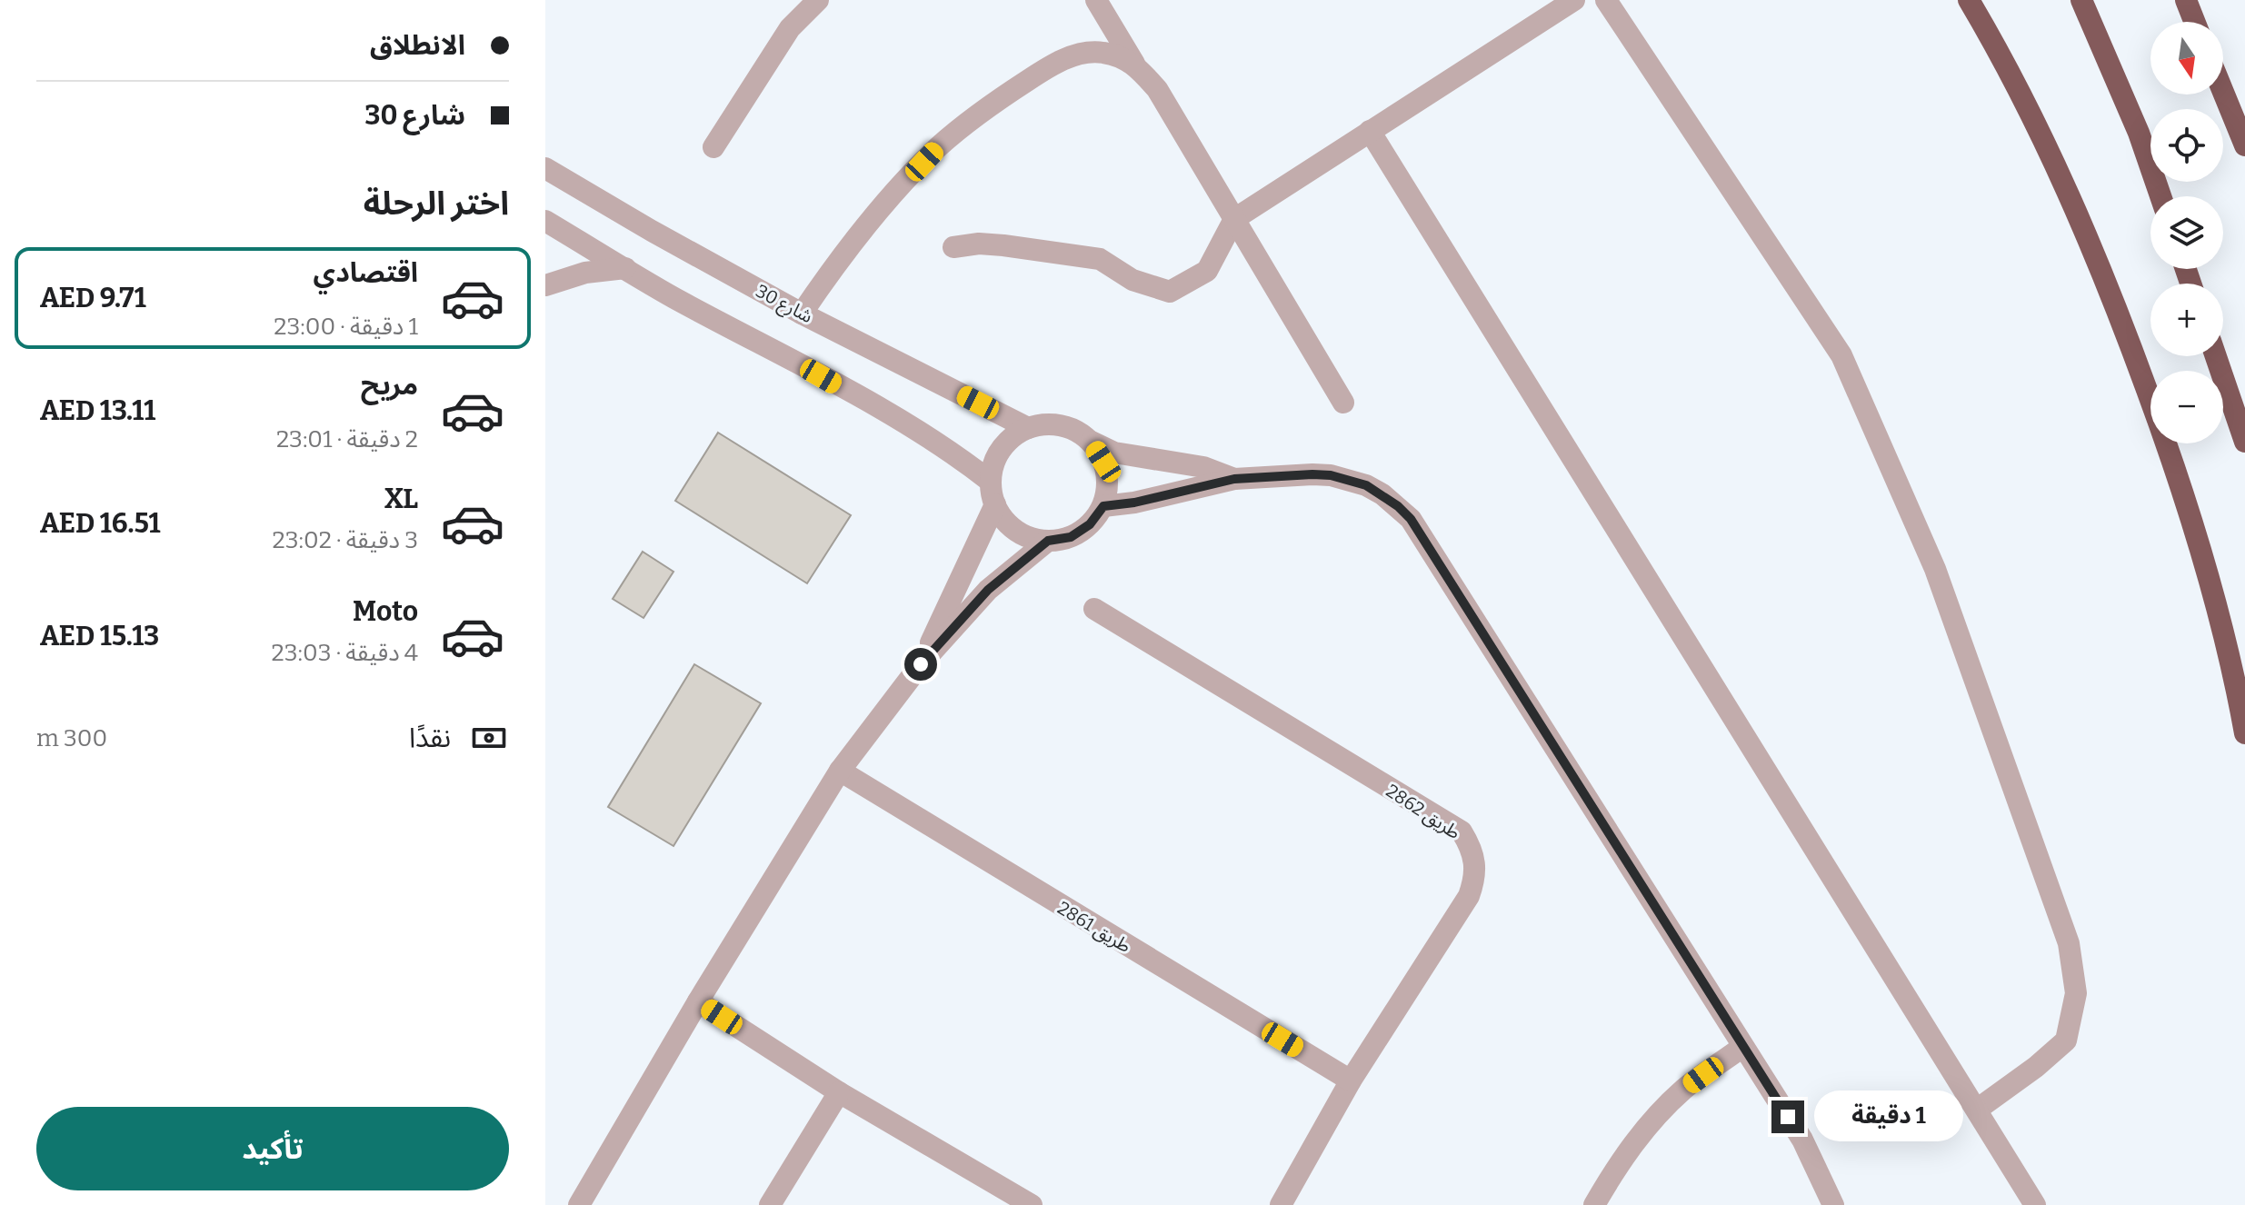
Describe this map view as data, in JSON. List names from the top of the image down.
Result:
{
  "streets": {
    "street": ["شارع 30", "طريق 2862", "طريق 2861"]
  },
  "crossings": [
    ["طريق 2862", "طريق 2861"]
  ],
  "north": "bottom",
  "page": {
    "banner": ["الانطلاق", "شارع 30"],
    "map_buttons": ["+", "−"],
    "heading": "اختر الرحلة",
    "list": [
      {
        "name": "اقتصادي",
        "note": "1 دقيقة · 23:00",
        "value": "AED 9.71"
      },
      {
        "name": "مريح",
        "note": "2 دقيقة · 23:01",
        "value": "AED 13.11"
      },
      {
        "name": "XL",
        "note": "3 دقيقة · 23:02",
        "value": "AED 16.51"
      },
      {
        "name": "Moto",
        "note": "4 دقيقة · 23:03",
        "value": "AED 15.13"
      }
    ],
    "pay": ["نقدًا", "300 m"],
    "bubble": "1 دقيقة",
    "buttons": "تأكيد"
  }
}
